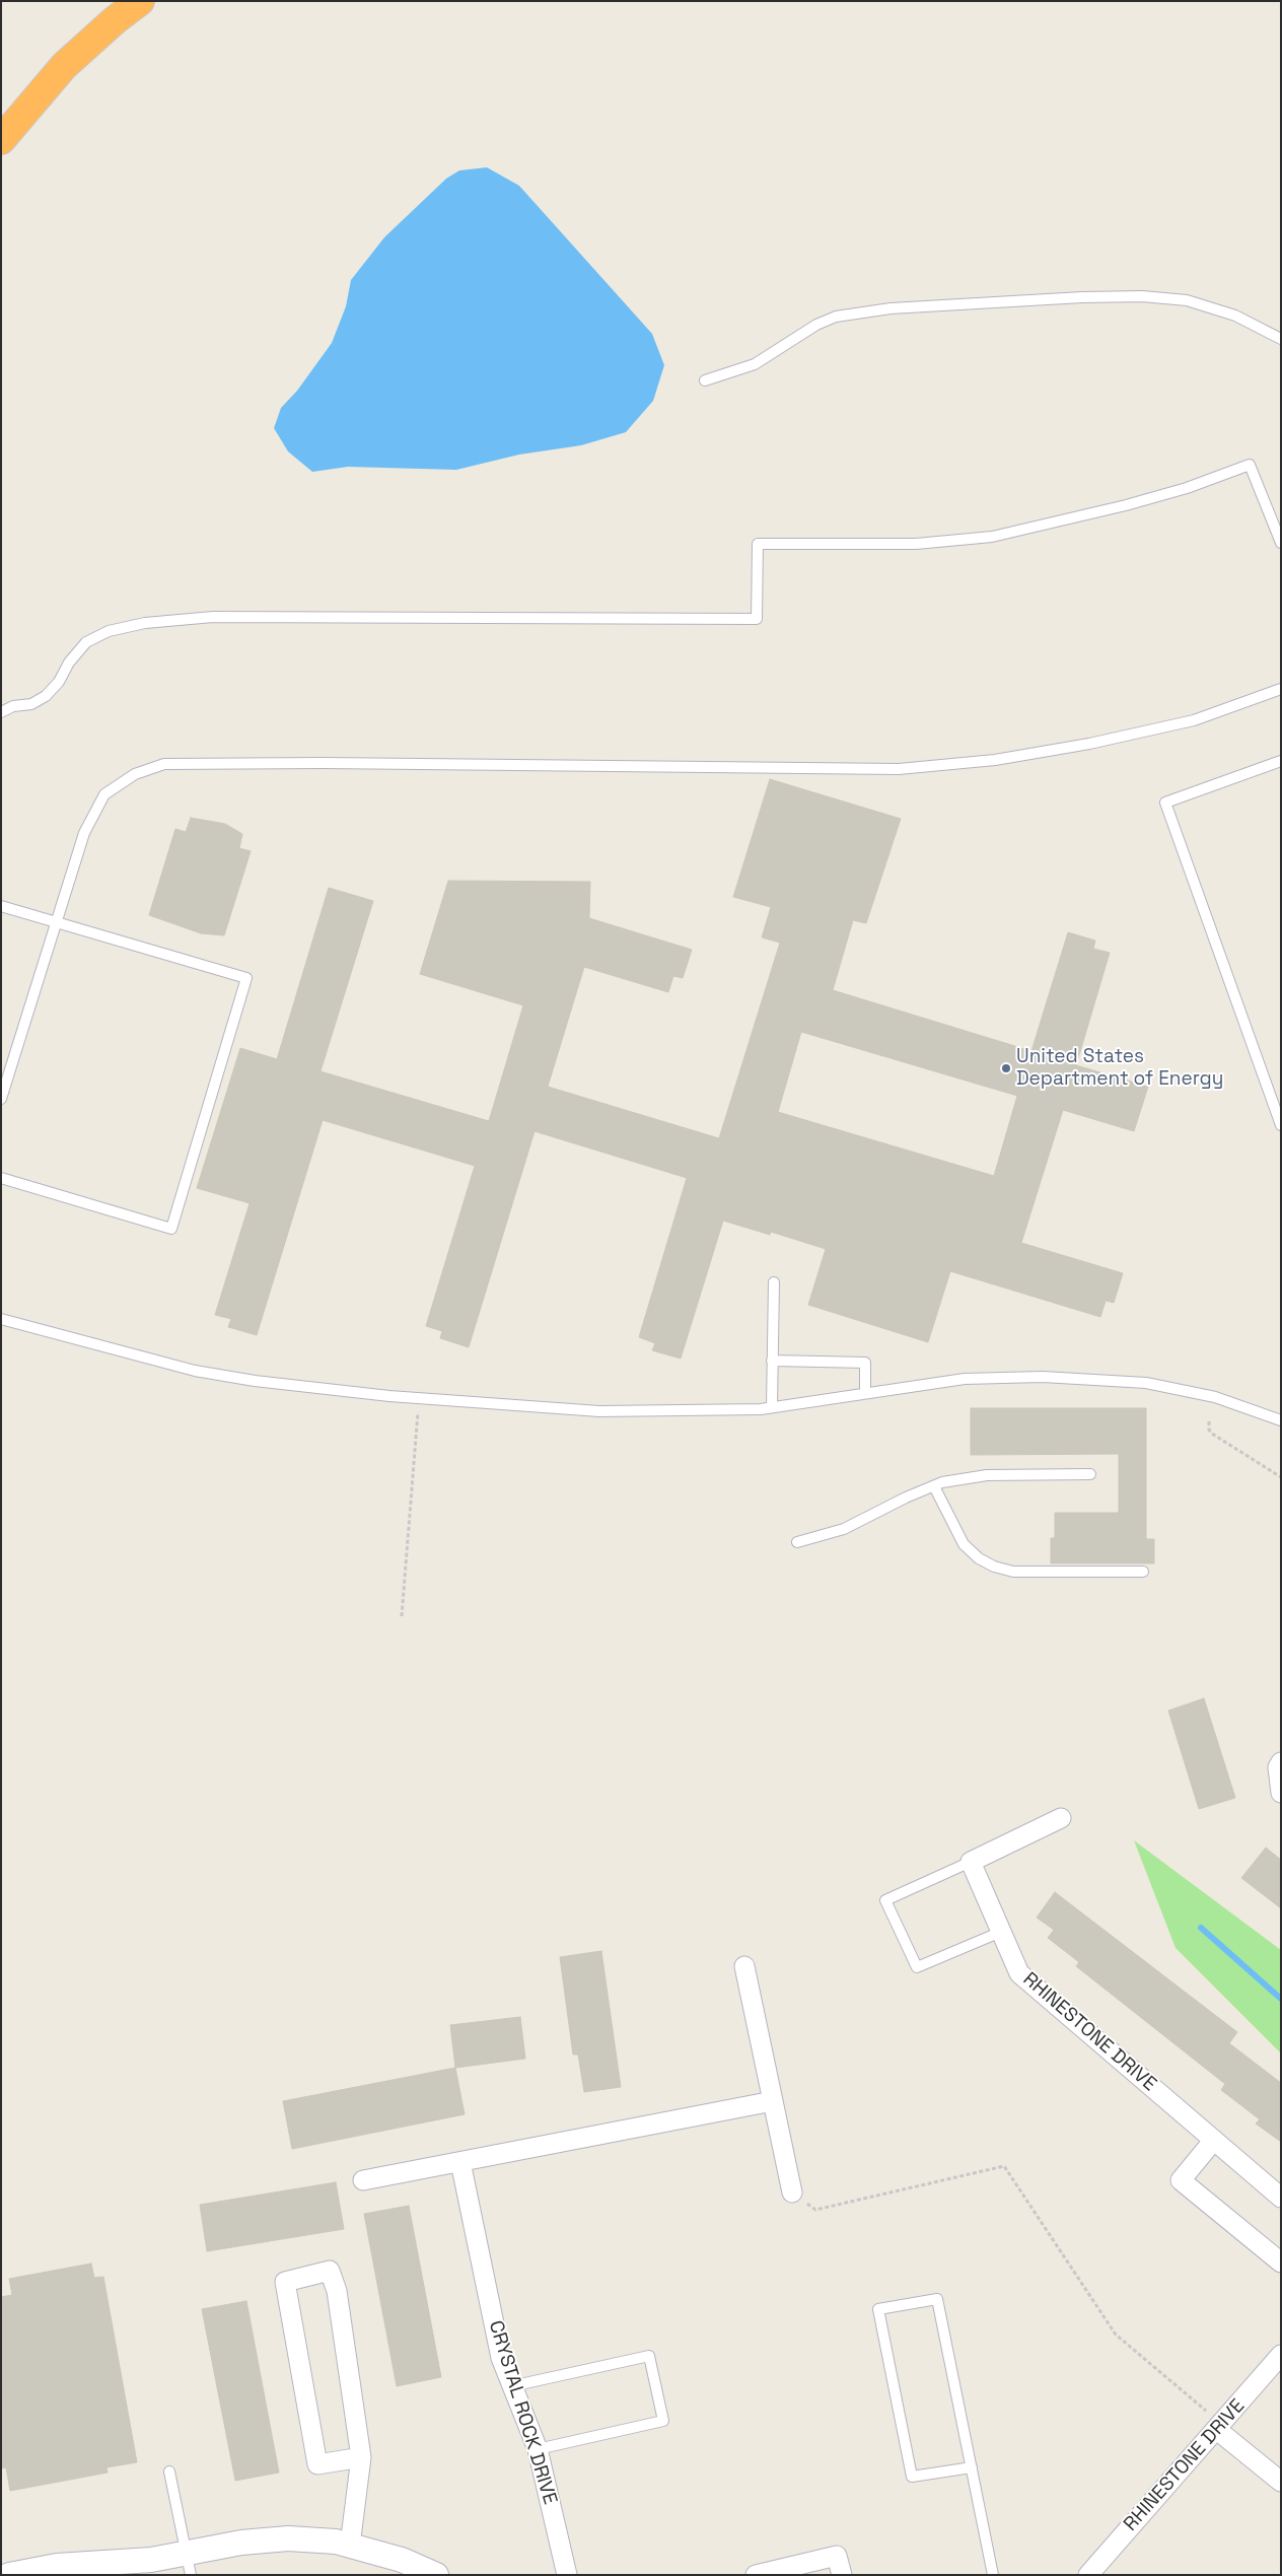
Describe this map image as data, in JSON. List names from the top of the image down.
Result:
{
  "streets": {
    "street": ["RHINESTONE DRIVE", "CRYSTAL ROCK DRIVE"]
  },
  "places": ["United States Department of Energy"]
}
